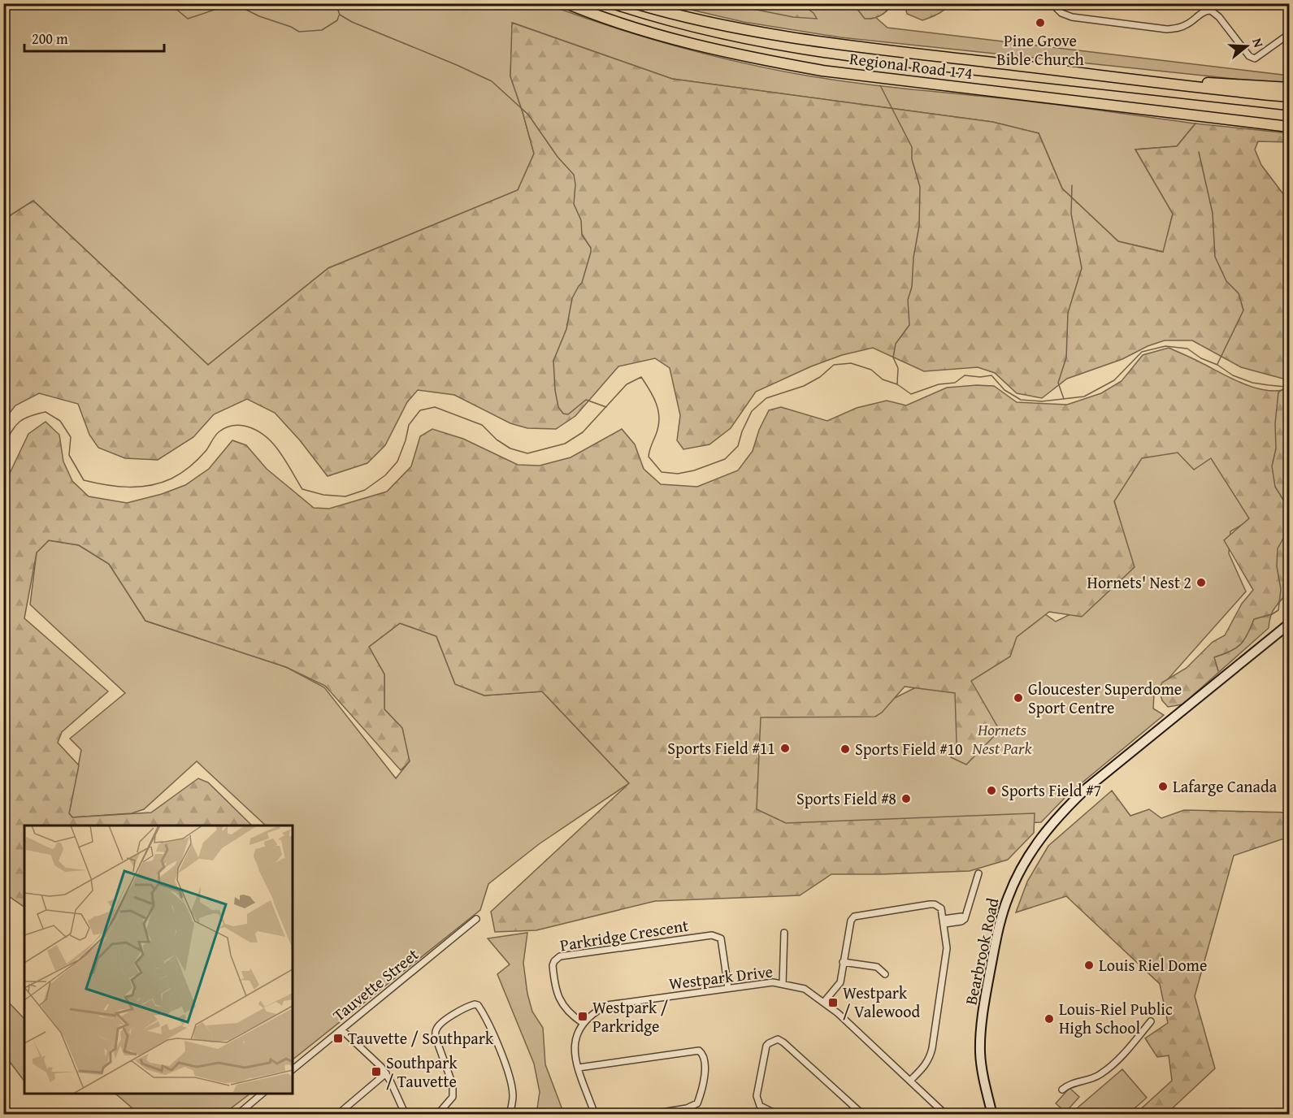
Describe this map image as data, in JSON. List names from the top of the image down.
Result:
{
  "streets": {
    "highway": ["Regional Road 174"],
    "street": [
      "Parkridge Crescent",
      "Bearbrook Road",
      "Westpark Drive",
      "Tauvette Street"
    ]
  },
  "crossings": [
    ["Parkridge Crescent", "Westpark Drive"]
  ],
  "parks": ["Hornets Nest Park"],
  "places": {
    "other": [
      "Pine Grove Bible Church",
      "Hornets' Nest 2",
      "Gloucester Superdome Sport Centre",
      "Sports Field #11",
      "Sports Field #10",
      "Lafarge Canada",
      "Sports Field #7",
      "Sports Field #8",
      "Louis Riel Dome",
      "Louis-Riel Public High School"
    ],
    "transit": [
      "Westpark / Valewood",
      "Westpark / Parkridge",
      "Tauvette / Southpark",
      "Southpark / Tauvette"
    ]
  },
  "scale_bar": "200 m",
  "north": "right"
}
